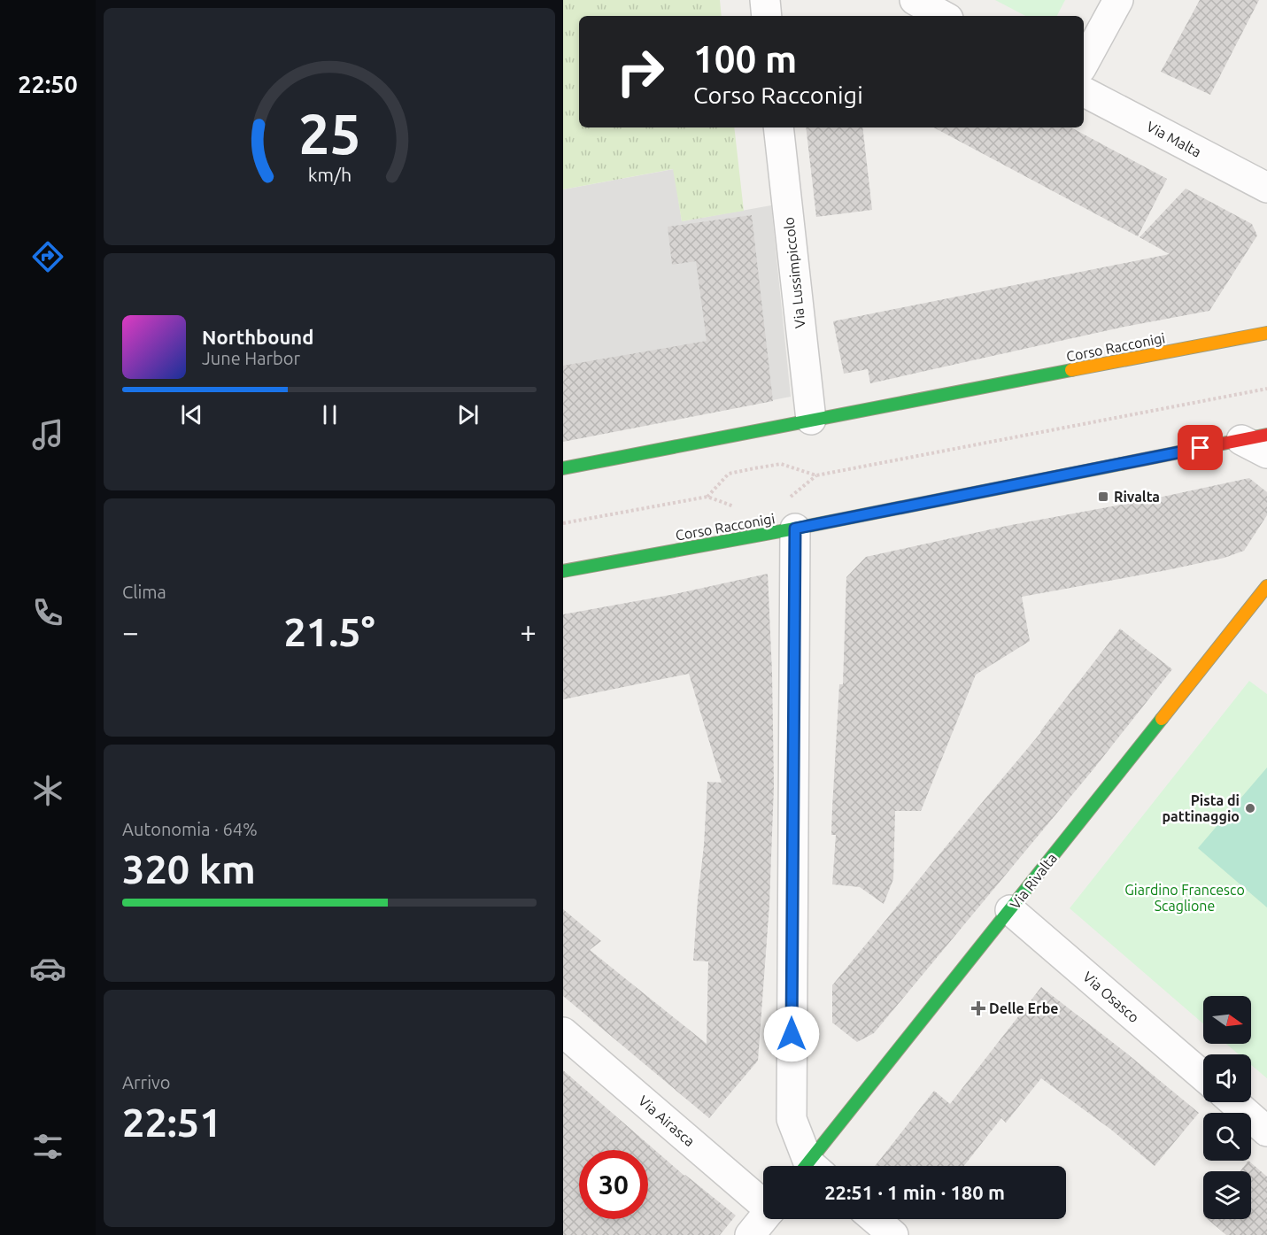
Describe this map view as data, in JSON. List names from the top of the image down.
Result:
{
  "streets": {
    "street": [
      "Via Malta",
      "Via Lussimpiccolo",
      "Corso Racconigi",
      "Via Rivalta",
      "Via Osasco",
      "Via Airasca"
    ]
  },
  "crossings": [
    ["Via Lussimpiccolo", "Corso Racconigi"],
    ["Via Rivalta", "Via Osasco"]
  ],
  "parks": ["Giardino Francesco Scaglione"],
  "places": {
    "transit": ["Rivalta"],
    "other": ["Pista di pattinaggio"],
    "health": ["Delle Erbe"]
  },
  "north": "right",
  "page": {
    "tabs": "22:50",
    "turn": ["100 m", "Corso Racconigi"],
    "song": ["Northbound", "June Harbor"],
    "tile": [
      "Clima",
      ["Autonomia · 64%", "320 km"],
      ["Arrivo", "22:51"]
    ],
    "heat": ["−", "21.5°", "+"],
    "limit": "30",
    "trip": "22:51 · 1 min · 180 m",
    "gauge": ["25", "km/h"]
  }
}
